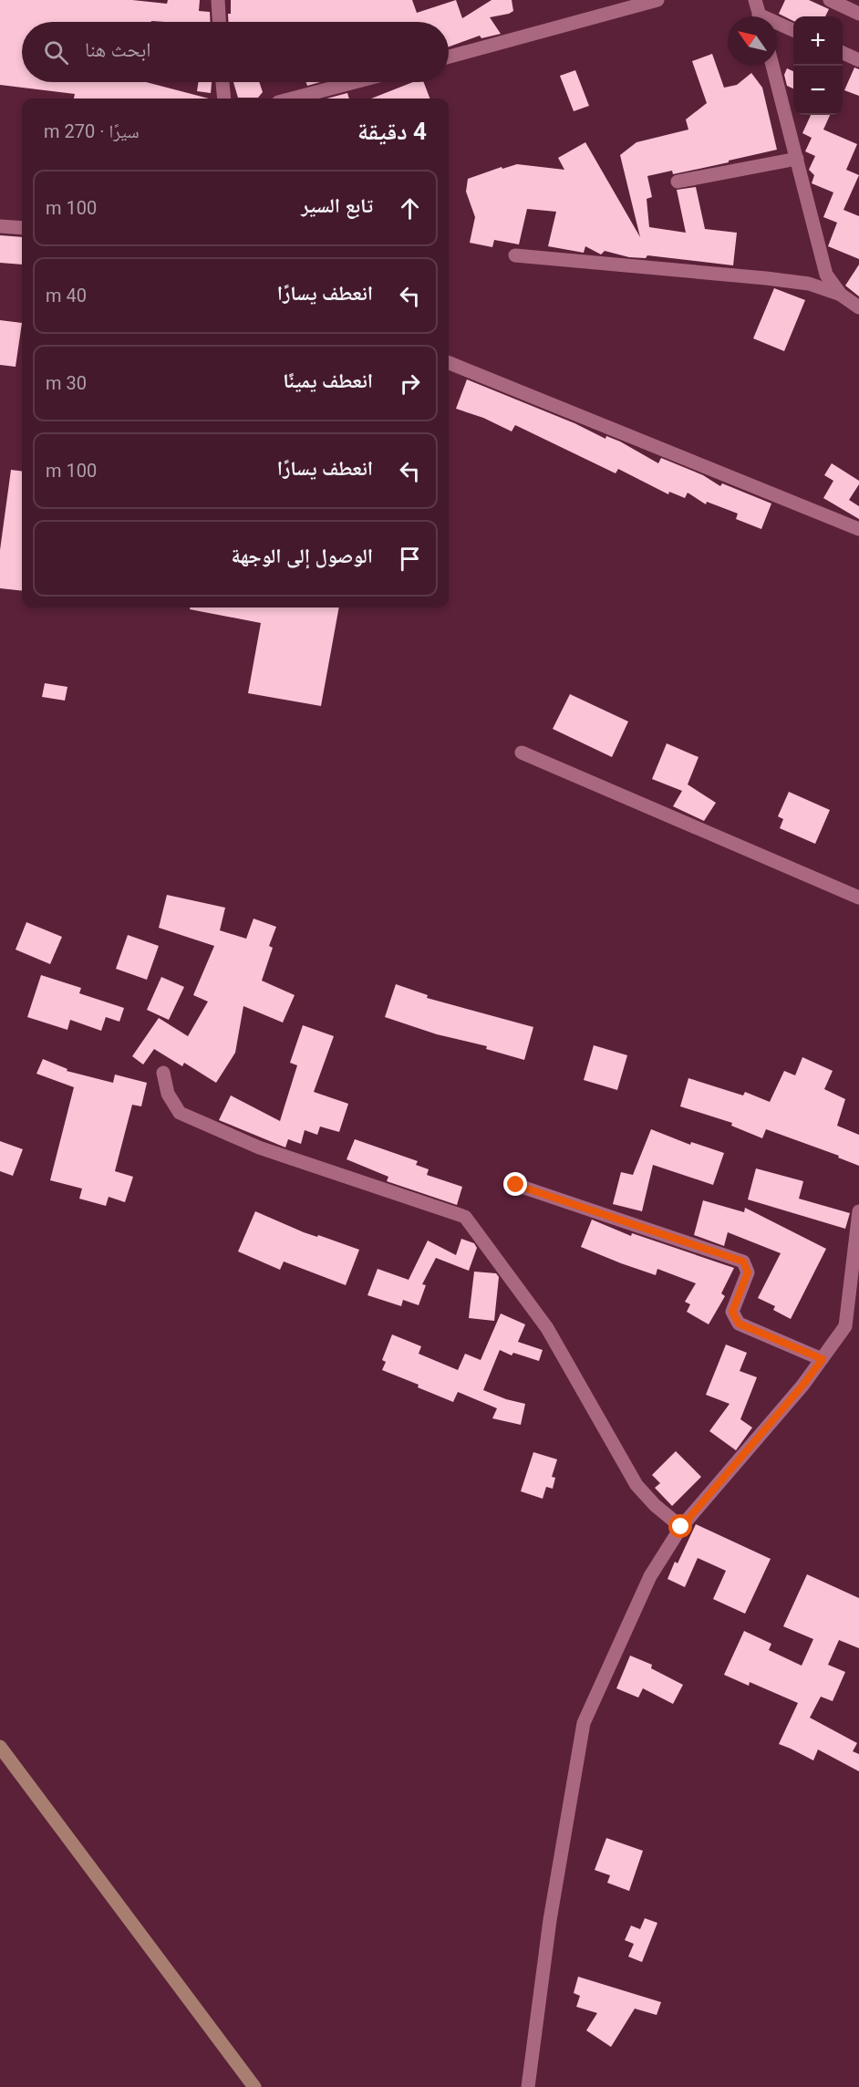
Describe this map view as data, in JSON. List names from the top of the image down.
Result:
{
  "north": "top left",
  "page": {
    "map_buttons": ["+", "−"],
    "search": "ابحث هنا",
    "heading": ["4 دقيقة", "سيرًا · 270 m"],
    "list": [
      ["تابع السير", "100 m"],
      ["انعطف يسارًا", "40 m"],
      ["انعطف يمينًا", "30 m"],
      ["انعطف يسارًا", "100 m"],
      "الوصول إلى الوجهة"
    ]
  }
}
